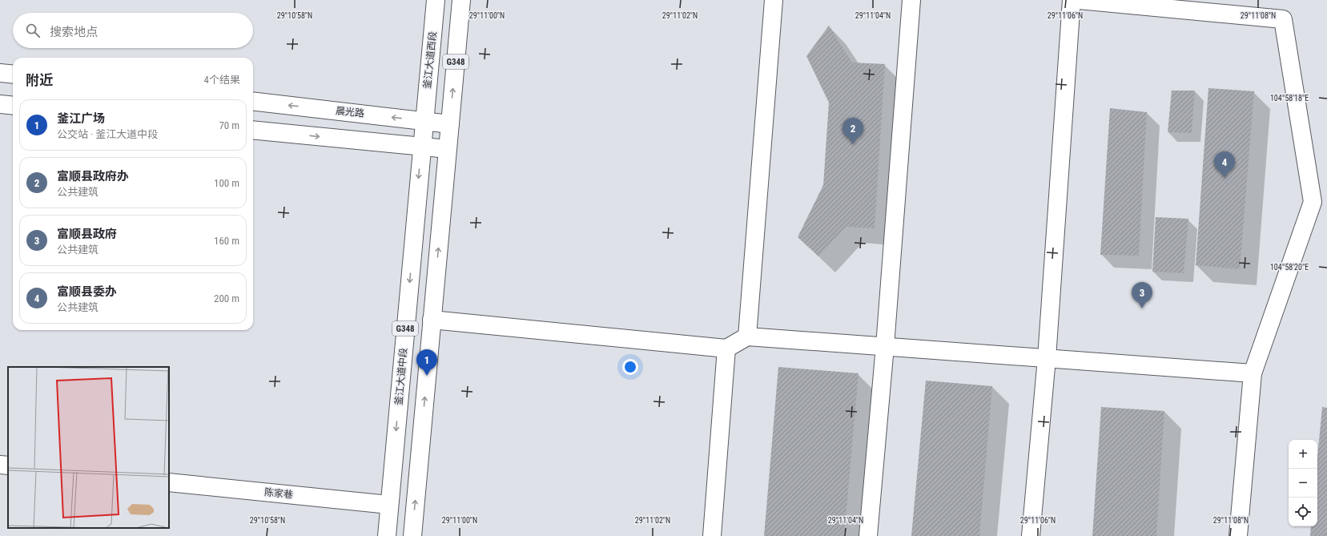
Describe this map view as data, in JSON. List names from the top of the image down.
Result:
{
  "streets": {
    "main road": [
      "釜江大道西段",
      "G348",
      "晨光路",
      "釜江大道中段",
      "陈家巷"
    ]
  },
  "crossings": [
    ["釜江大道西段", "晨光路"],
    ["釜江大道西段", "釜江大道中段"],
    ["G348", "晨光路"],
    ["晨光路", "釜江大道中段"],
    ["釜江大道中段", "陈家巷"]
  ],
  "page": {
    "search": "搜索地点",
    "heading": ["附近", "4个结果"],
    "list": [
      {
        "mark": "1",
        "name": "釜江广场",
        "note": "公交站 · 釜江大道中段",
        "value": "70 m"
      },
      {
        "mark": "2",
        "name": "富顺县政府办",
        "note": "公共建筑",
        "value": "100 m"
      },
      {
        "mark": "3",
        "name": "富顺县政府",
        "note": "公共建筑",
        "value": "160 m"
      },
      {
        "mark": "4",
        "name": "富顺县委办",
        "note": "公共建筑",
        "value": "200 m"
      }
    ],
    "pins": [
      "2",
      "4",
      "3",
      "1"
    ],
    "map_buttons": ["+", "−"]
  },
  "coordinates": [
    "29°10'58\"N",
    "29°11'00\"N",
    "29°11'02\"N",
    "29°11'04\"N",
    "29°11'06\"N",
    "29°11'08\"N",
    "104°58'18\"E",
    "104°58'20\"E"
  ]
}
